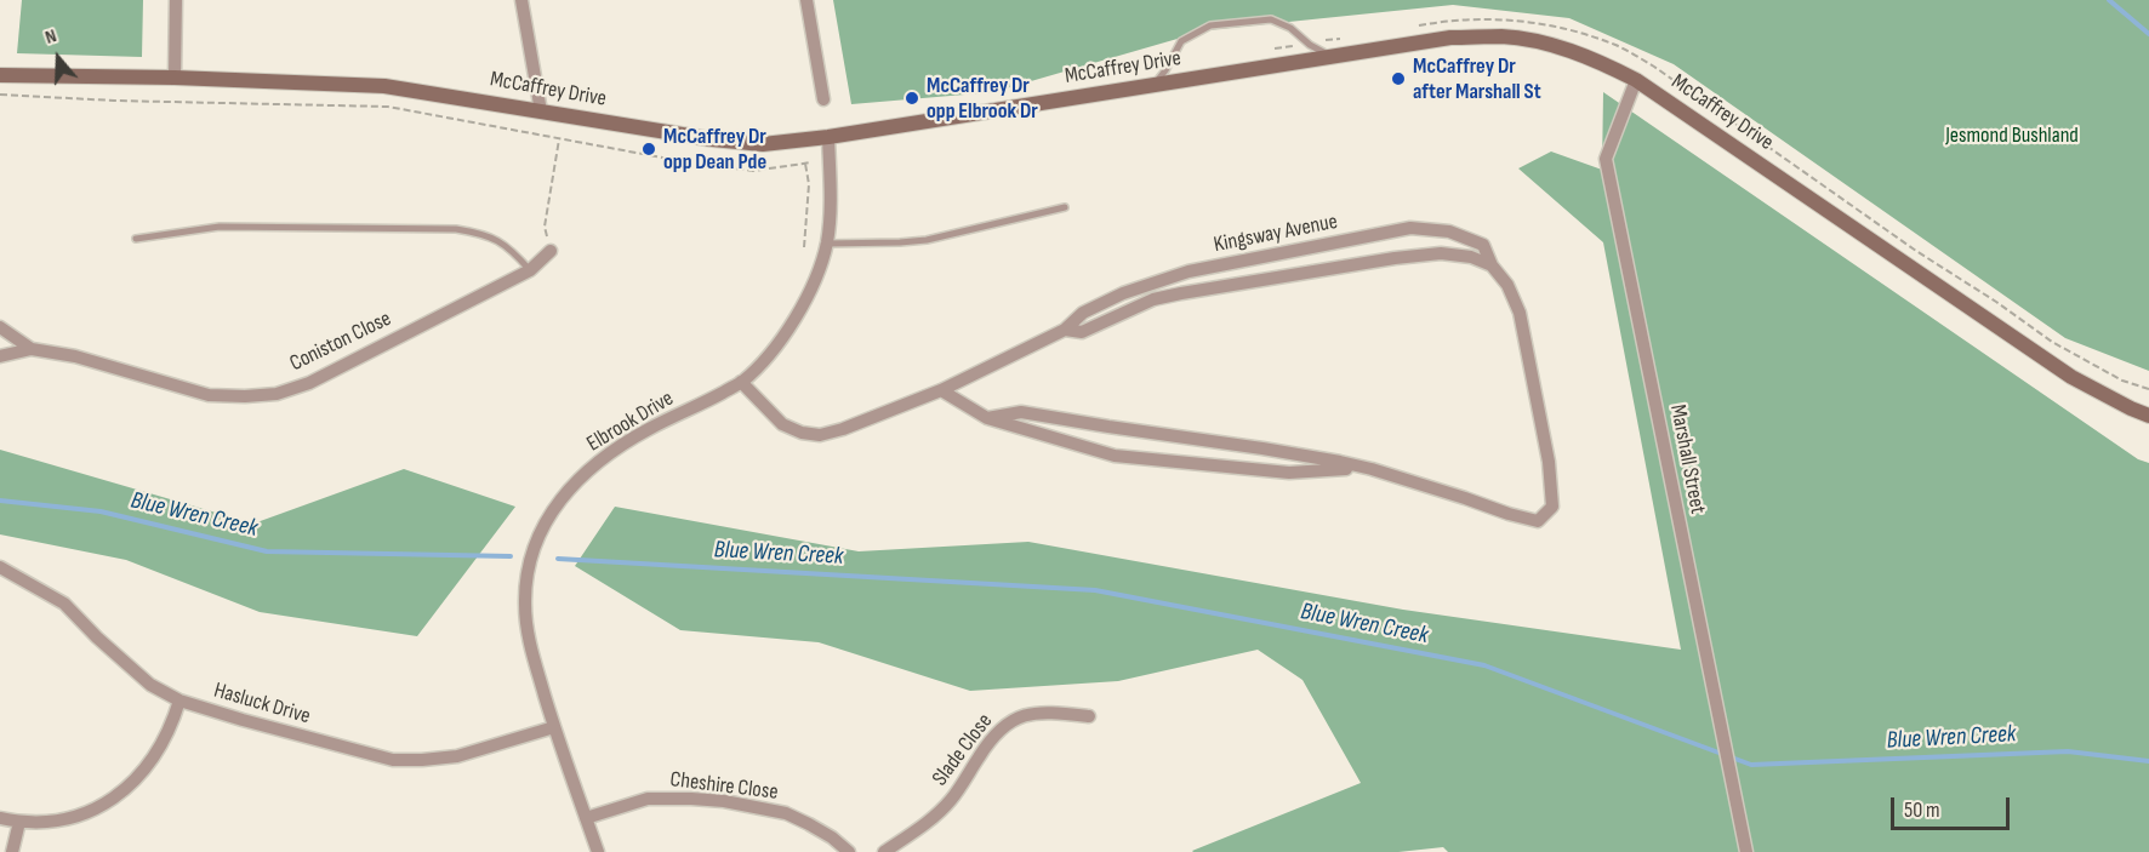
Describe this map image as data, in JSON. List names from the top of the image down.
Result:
{
  "streets": {
    "main road": ["McCaffrey Drive"],
    "street": [
      "Kingsway Avenue",
      "Coniston Close",
      "Elbrook Drive",
      "Marshall Street",
      "Hasluck Drive",
      "Slade Close",
      "Cheshire Close"
    ]
  },
  "crossings": [
    ["McCaffrey Drive", "Elbrook Drive"],
    ["McCaffrey Drive", "Marshall Street"],
    ["Kingsway Avenue", "Elbrook Drive"],
    ["Elbrook Drive", "Hasluck Drive"],
    ["Elbrook Drive", "Cheshire Close"]
  ],
  "water": ["Blue Wren Creek"],
  "parks": ["Jesmond Bushland"],
  "places": ["McCaffrey Dr after Marshall St", "McCaffrey Dr opp Elbrook Dr", "McCaffrey Dr opp Dean Pde"],
  "scale_bar": "50 m",
  "north": "top"
}
